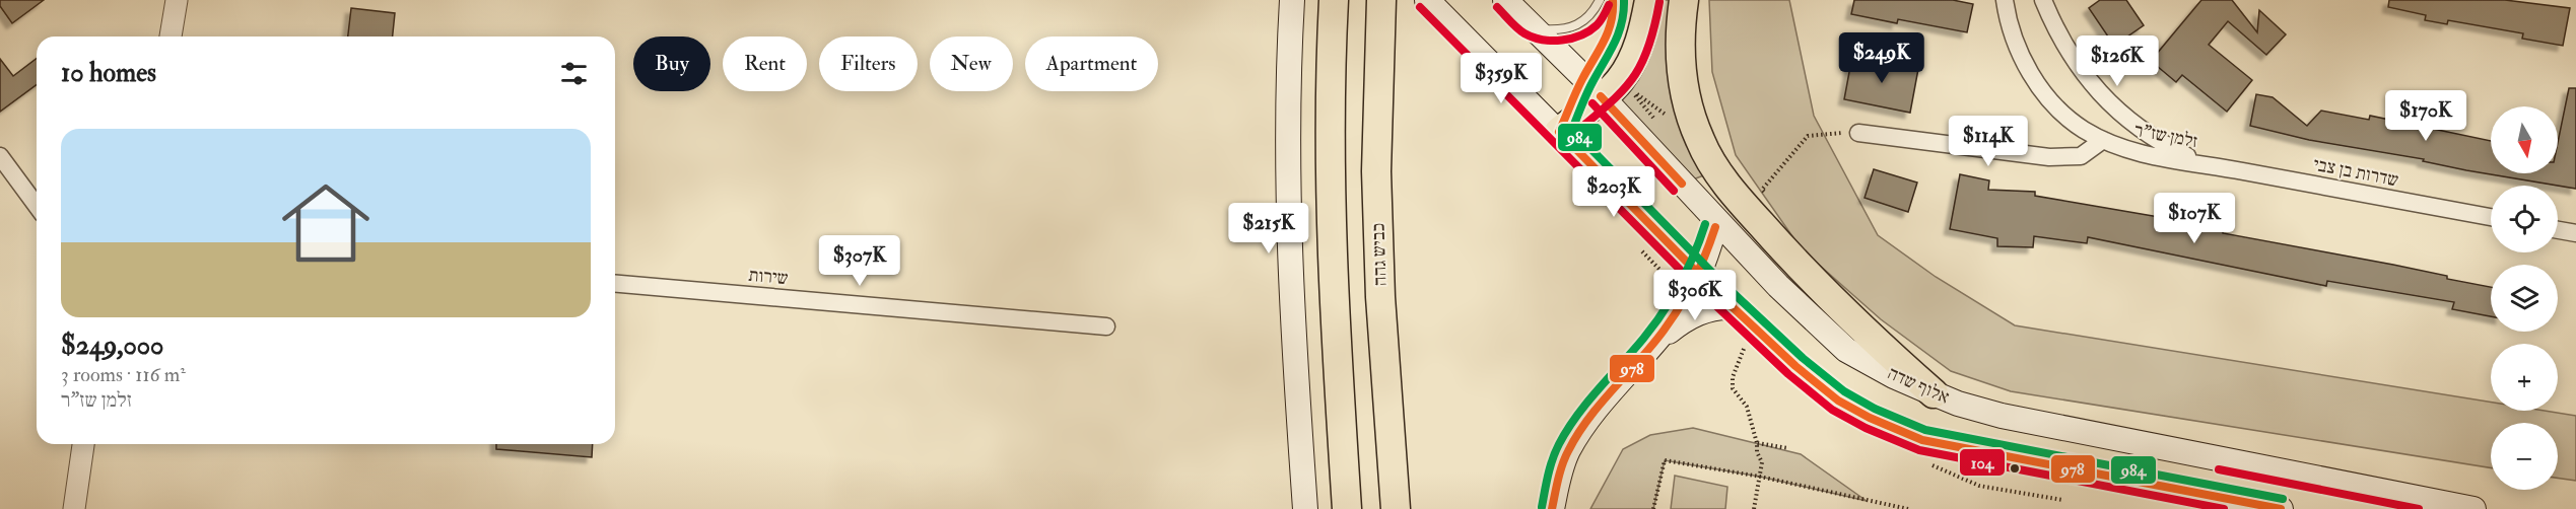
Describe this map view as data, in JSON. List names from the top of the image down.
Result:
{
  "streets": {
    "highway": ["כביש גהה"],
    "main road": ["אלוף שדה"],
    "street": ["זלמן שז\"ר", "שדרות בן צבי", "שירות"]
  },
  "crossings": [
    ["זלמן שז\"ר", "שדרות בן צבי"]
  ],
  "lines": ["transit line 978", "transit line 984", "transit line 104"],
  "north": "bottom",
  "page": {
    "price": [
      "$249K",
      "$126K",
      "$359K",
      "$170K",
      "$114K",
      "$203K",
      "$107K",
      "$215K",
      "$307K",
      "$306K"
    ],
    "chip": [
      "Buy",
      "Rent",
      "Filters",
      "New",
      "Apartment"
    ],
    "heading": "10 homes",
    "map_buttons": ["+", "−"],
    "list": [
      {
        "name": "$249,000",
        "note": "3 rooms · 116 m² · זלמן שז\"ר"
      }
    ]
  }
}
